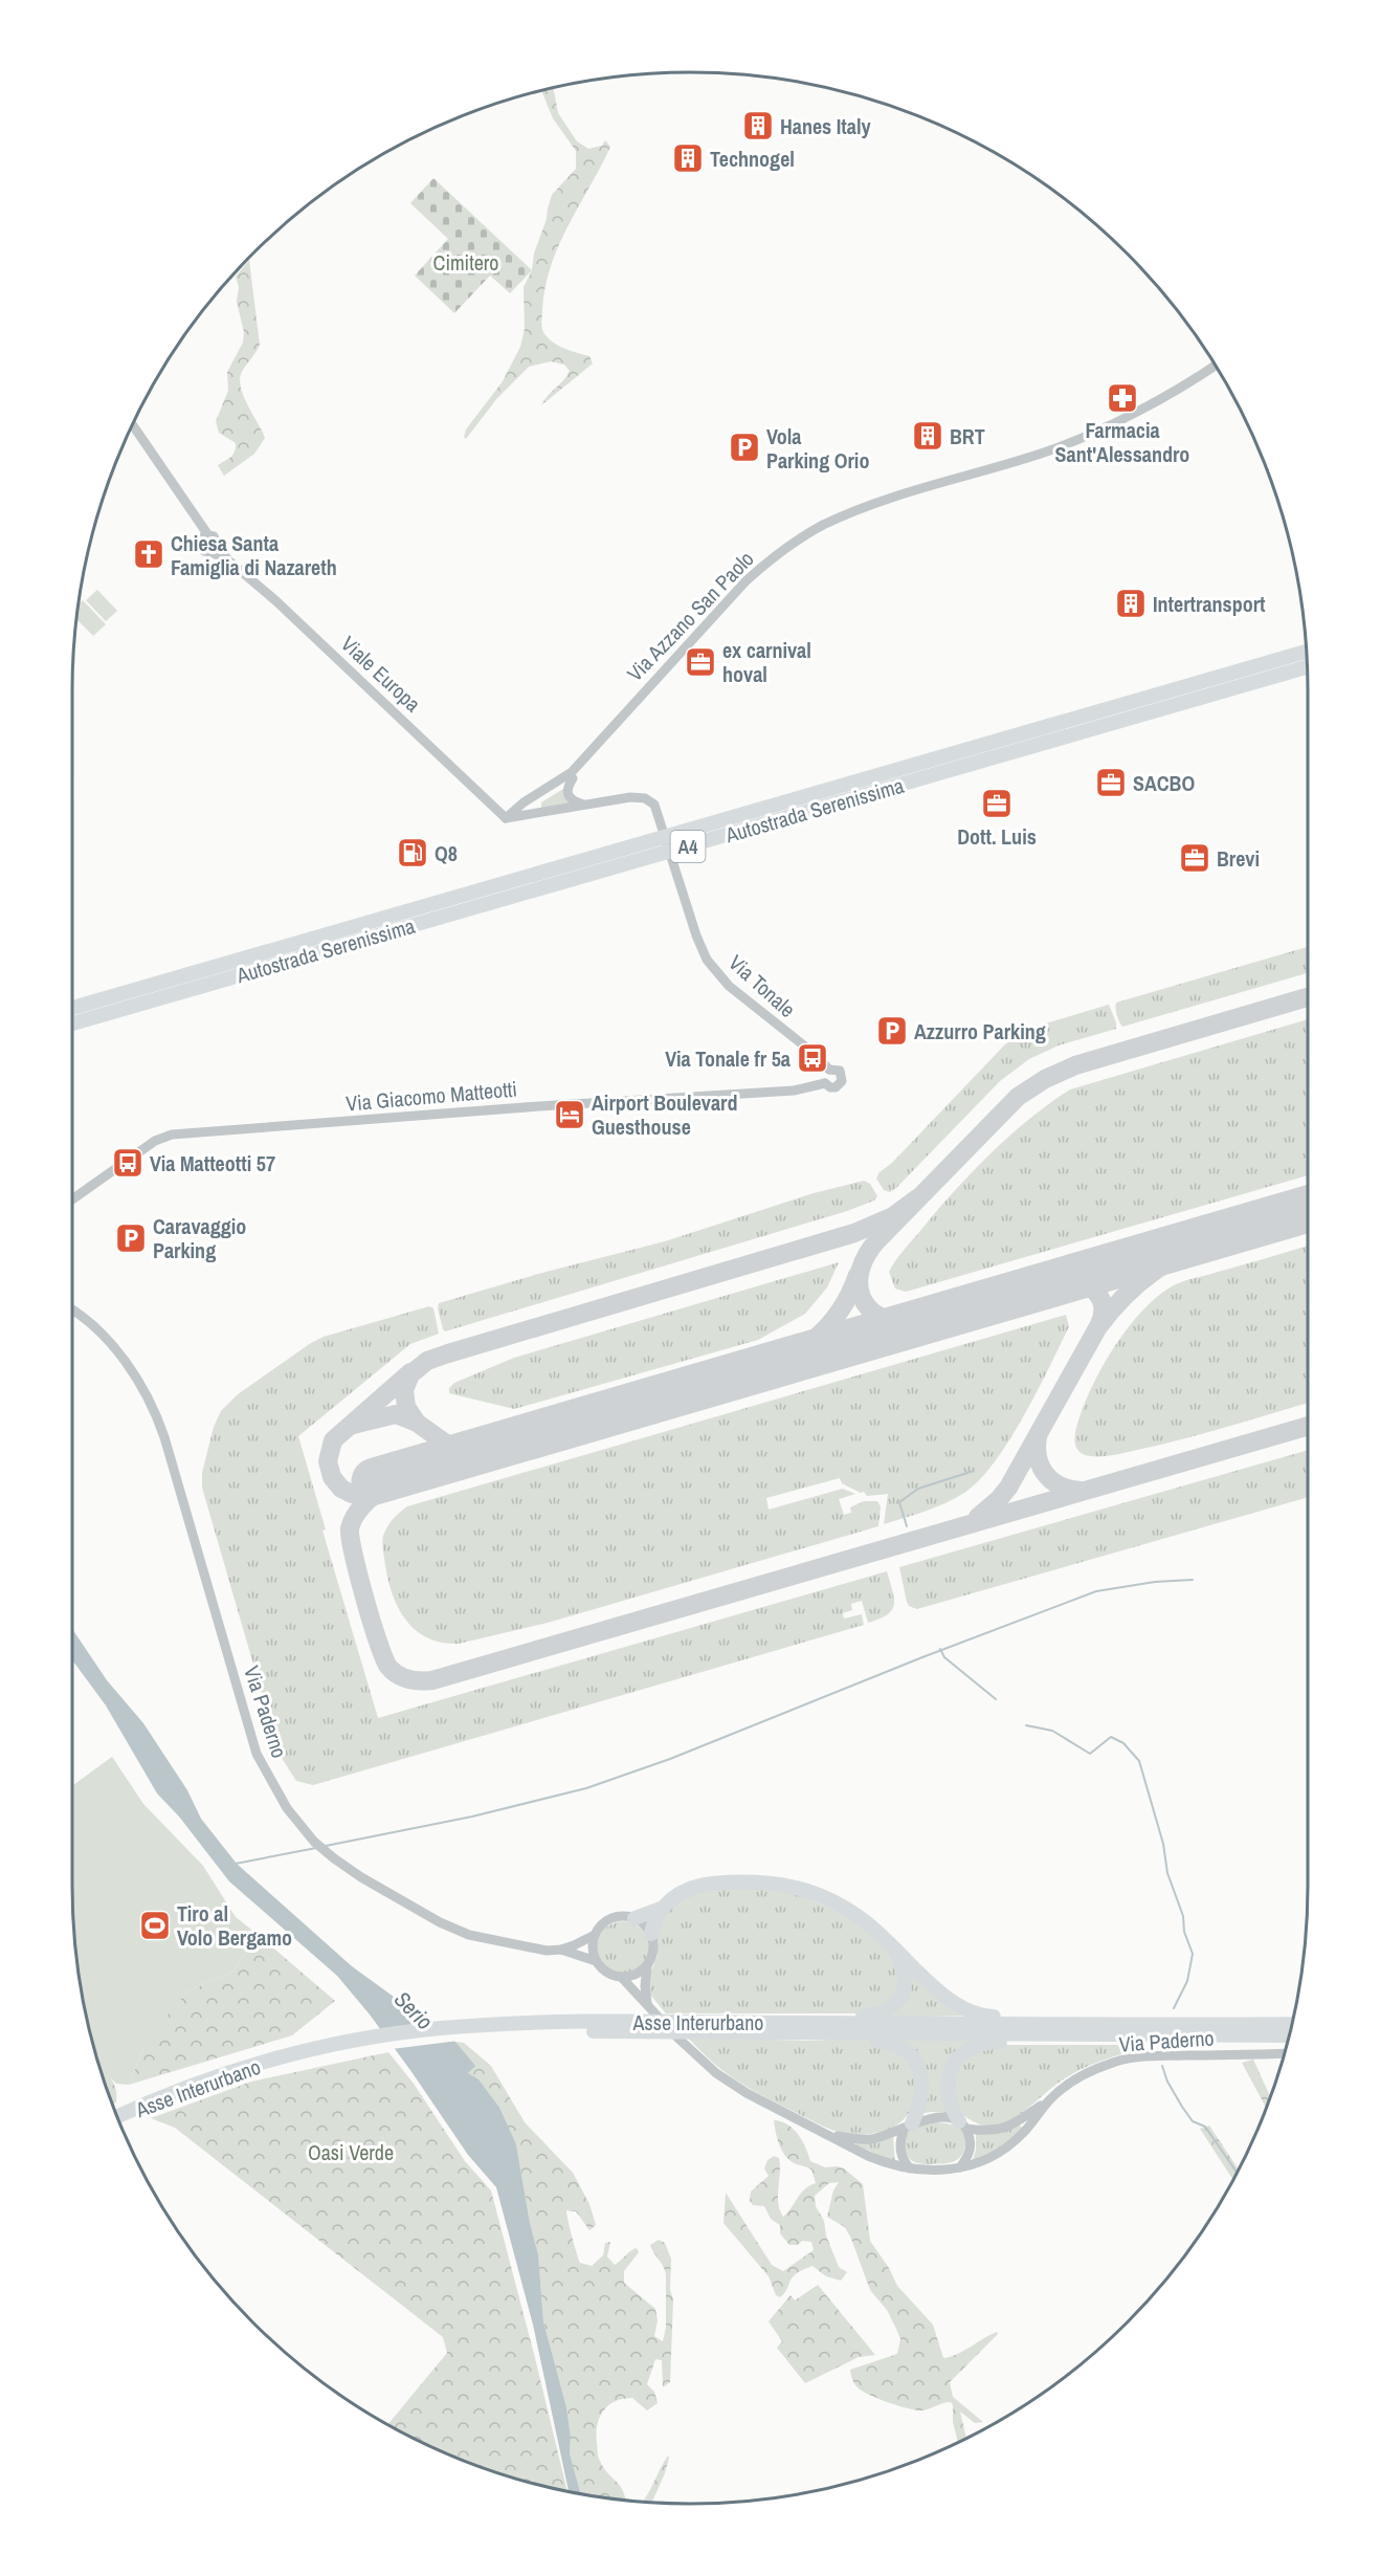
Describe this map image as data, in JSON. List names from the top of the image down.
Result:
{
  "streets": {
    "highway": ["Autostrada Serenissima", "A4", "Asse Interurbano"],
    "street": [
      "Via Azzano San Paolo",
      "Viale Europa",
      "Via Tonale",
      "Via Giacomo Matteotti",
      "Via Paderno"
    ]
  },
  "crossings": [
    ["Via Azzano San Paolo", "Viale Europa"],
    ["Via Azzano San Paolo", "Via Tonale"],
    ["Viale Europa", "Via Tonale"],
    ["Via Tonale", "Via Giacomo Matteotti"]
  ],
  "water": ["Serio"],
  "parks": ["Cimitero", "Oasi Verde"],
  "places": {
    "building": [
      "Hanes Italy",
      "Technogel",
      "BRT",
      "Intertransport"
    ],
    "pharmacy": ["Farmacia Sant'Alessandro"],
    "parking": ["Vola Parking Orio", "Azzurro Parking", "Caravaggio Parking"],
    "church": ["Chiesa Santa Famiglia di Nazareth"],
    "office": [
      "ex carnival hoval",
      "SACBO",
      "Dott. Luis",
      "Brevi"
    ],
    "fuel station": ["Q8"],
    "bus stop": ["Via Tonale fr 5a", "Via Matteotti 57"],
    "hotel": ["Airport Boulevard Guesthouse"],
    "sports": ["Tiro al Volo Bergamo"]
  }
}
